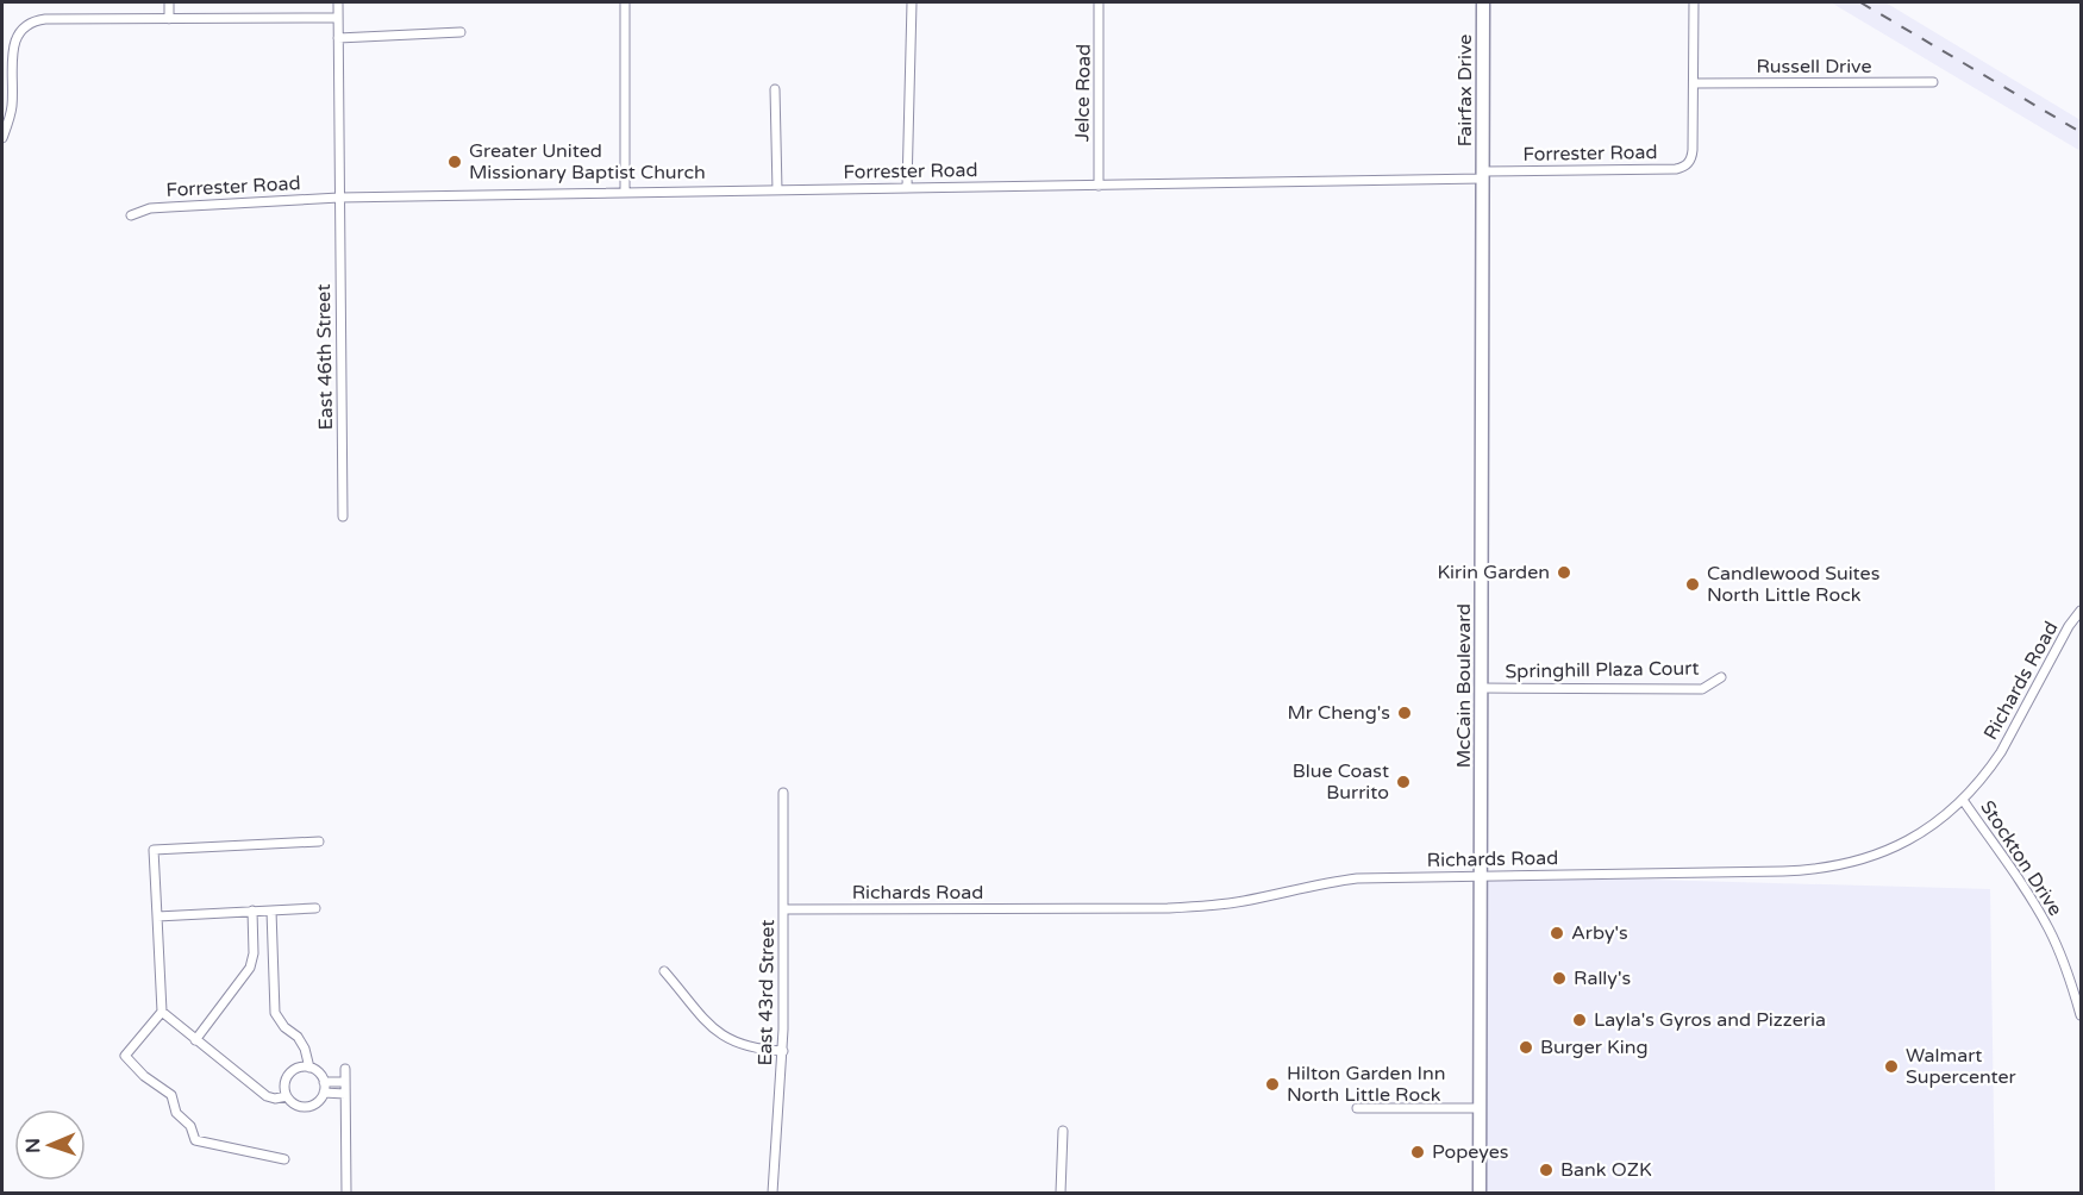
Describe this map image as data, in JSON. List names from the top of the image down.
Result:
{
  "streets": {
    "main road": ["Fairfax Drive", "McCain Boulevard"],
    "street": [
      "Russell Drive",
      "Jelce Road",
      "Forrester Road",
      "East 46th Street",
      "Springhill Plaza Court",
      "Richards Road",
      "Stockton Drive",
      "East 43rd Street"
    ]
  },
  "crossings": [
    ["Russell Drive", "Forrester Road"],
    ["Fairfax Drive", "Forrester Road"],
    ["Fairfax Drive", "McCain Boulevard"],
    ["Jelce Road", "Forrester Road"],
    ["Forrester Road", "East 46th Street"],
    ["Forrester Road", "McCain Boulevard"],
    ["Springhill Plaza Court", "McCain Boulevard"],
    ["Richards Road", "McCain Boulevard"],
    ["Richards Road", "Stockton Drive"],
    ["Richards Road", "East 43rd Street"]
  ],
  "places": [
    "Greater United Missionary Baptist Church",
    "Kirin Garden",
    "Candlewood Suites North Little Rock",
    "Mr Cheng's",
    "Blue Coast Burrito",
    "Arby's",
    "Rally's",
    "Layla's Gyros and Pizzeria",
    "Burger King",
    "Walmart Supercenter",
    "Hilton Garden Inn North Little Rock",
    "Popeyes",
    "Bank OZK"
  ],
  "north": "left"
}
